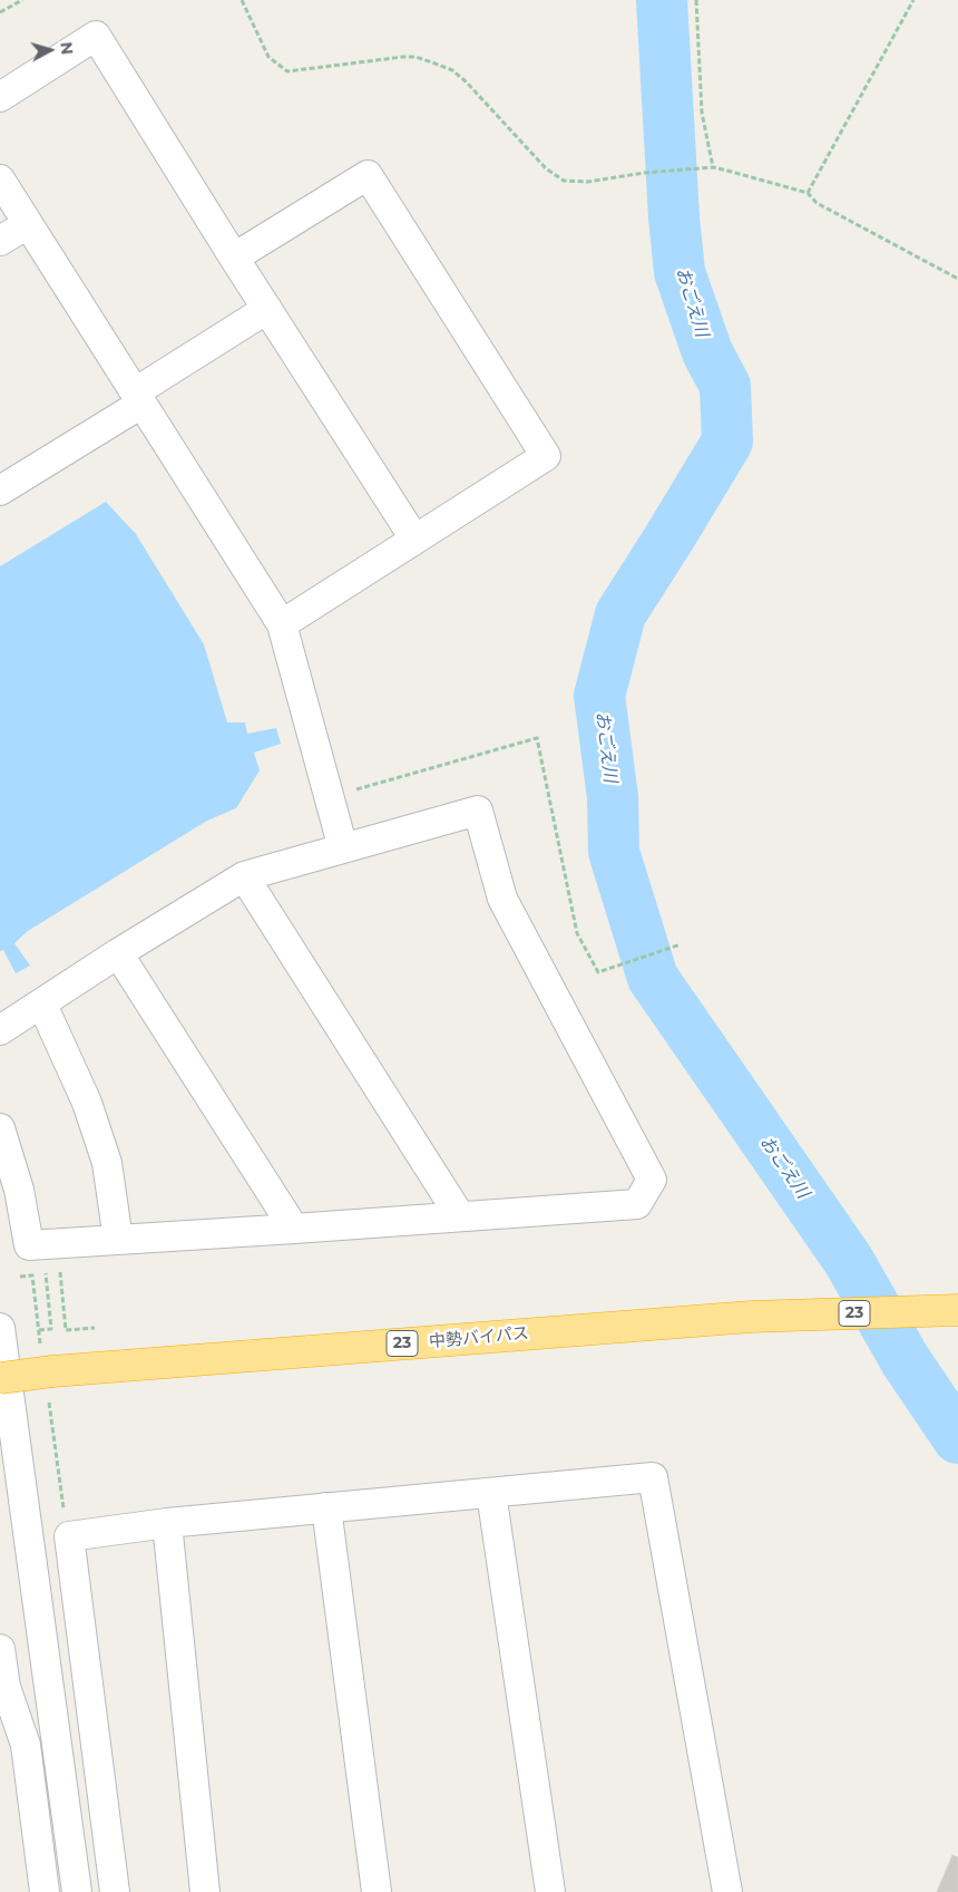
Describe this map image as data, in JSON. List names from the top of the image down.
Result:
{
  "streets": {
    "highway": ["23", "中勢バイパス"]
  },
  "water": ["おごえ川"],
  "north": "right"
}
